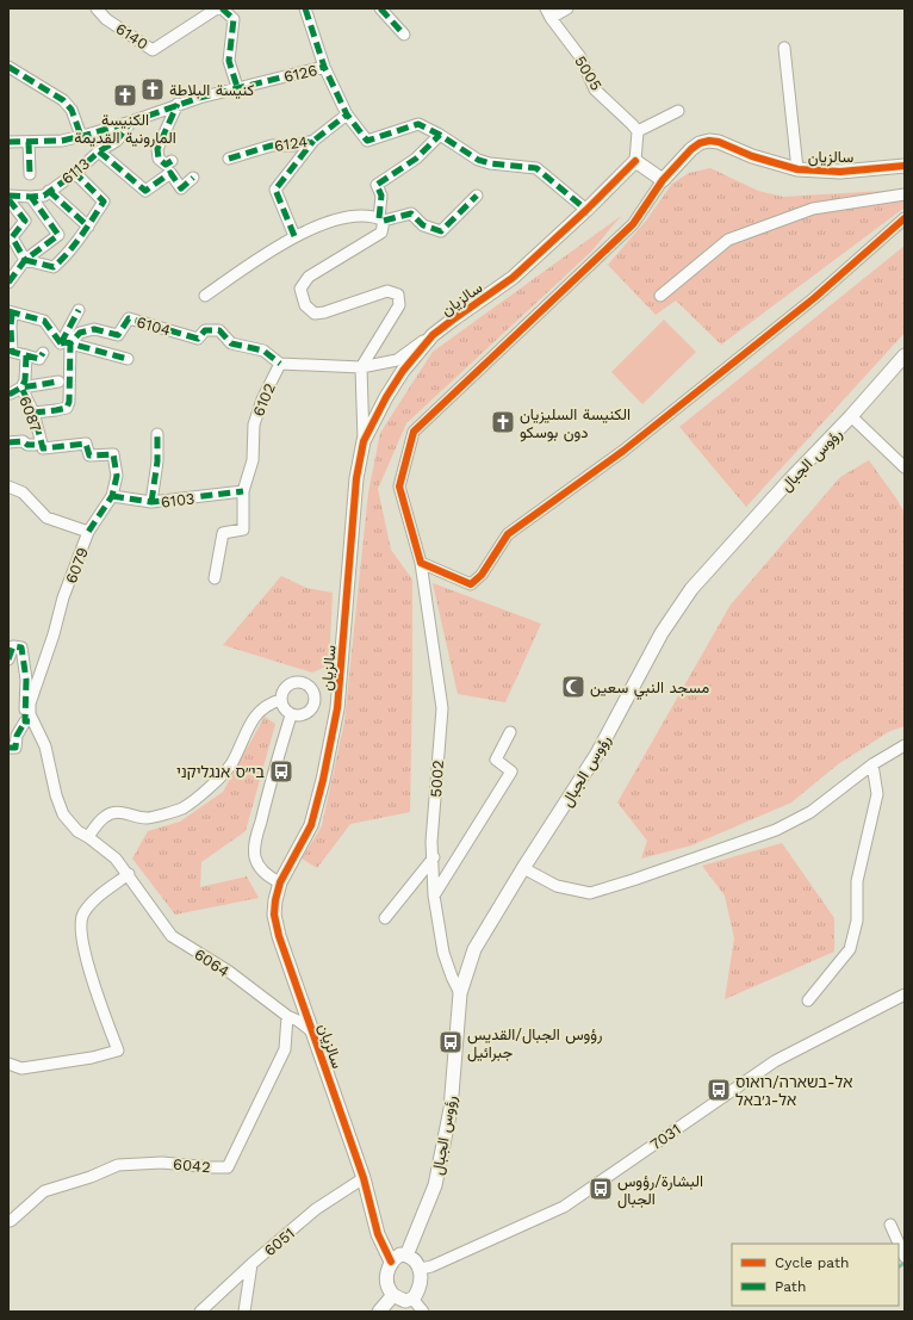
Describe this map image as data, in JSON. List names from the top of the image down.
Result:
{
  "streets": {
    "street": [
      "6140",
      "6126",
      "5005",
      "6124",
      "سالزيان",
      "6113",
      "6104",
      "6102",
      "6087",
      "رؤوس الجبال",
      "6103",
      "6079",
      "5002",
      "6064",
      "7031",
      "6042",
      "6051"
    ]
  },
  "crossings": [
    ["6126", "6124"],
    ["6126", "سالزيان"],
    ["6126", "6113"],
    ["سالزيان", "6102"],
    ["سالزيان", "رؤوس الجبال"],
    ["سالزيان", "5002"],
    ["سالزيان", "6064"],
    ["سالزيان", "7031"],
    ["سالزيان", "6051"],
    ["6104", "6102"],
    ["6102", "6103"],
    ["6087", "6103"],
    ["6087", "6079"],
    ["رؤوس الجبال", "5002"],
    ["رؤوس الجبال", "7031"],
    ["6079", "6064"],
    ["6064", "6042"]
  ],
  "places": {
    "church": ["كنيسة البلاطة", "الكنيسة المارونية القديمة", "الكنيسة السليزيان دون بوسكو"],
    "mosque": ["مسجد النبي سعين"],
    "bus stop": [
      "בי״ס אנגליקני",
      "رؤوس الجبال/القديس جبرائيل",
      "אל-בשארה/רואוס אל-ג׳באל",
      "البشارة/رؤوس الجبال"
    ]
  },
  "legend": ["Cycle path", "Path"]
}
